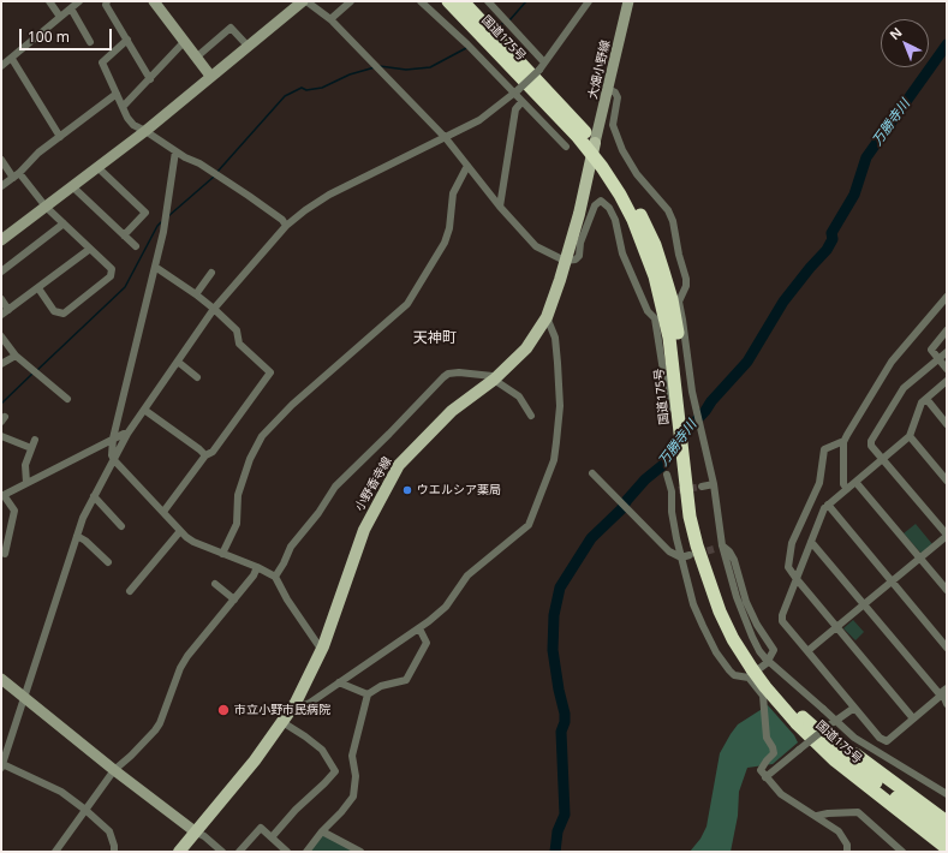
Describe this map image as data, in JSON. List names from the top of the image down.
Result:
{
  "streets": {
    "highway": ["国道175号"],
    "main road": ["小野香寺線"],
    "street": ["大畑小野線"]
  },
  "crossings": [
    ["国道175号", "大畑小野線"],
    ["国道175号", "小野香寺線"],
    ["大畑小野線", "小野香寺線"]
  ],
  "districts": ["天神町"],
  "water": ["万勝寺川"],
  "places": ["ウエルシア薬局", "市立小野市民病院"],
  "scale_bar": "100 m",
  "north": "top left"
}
